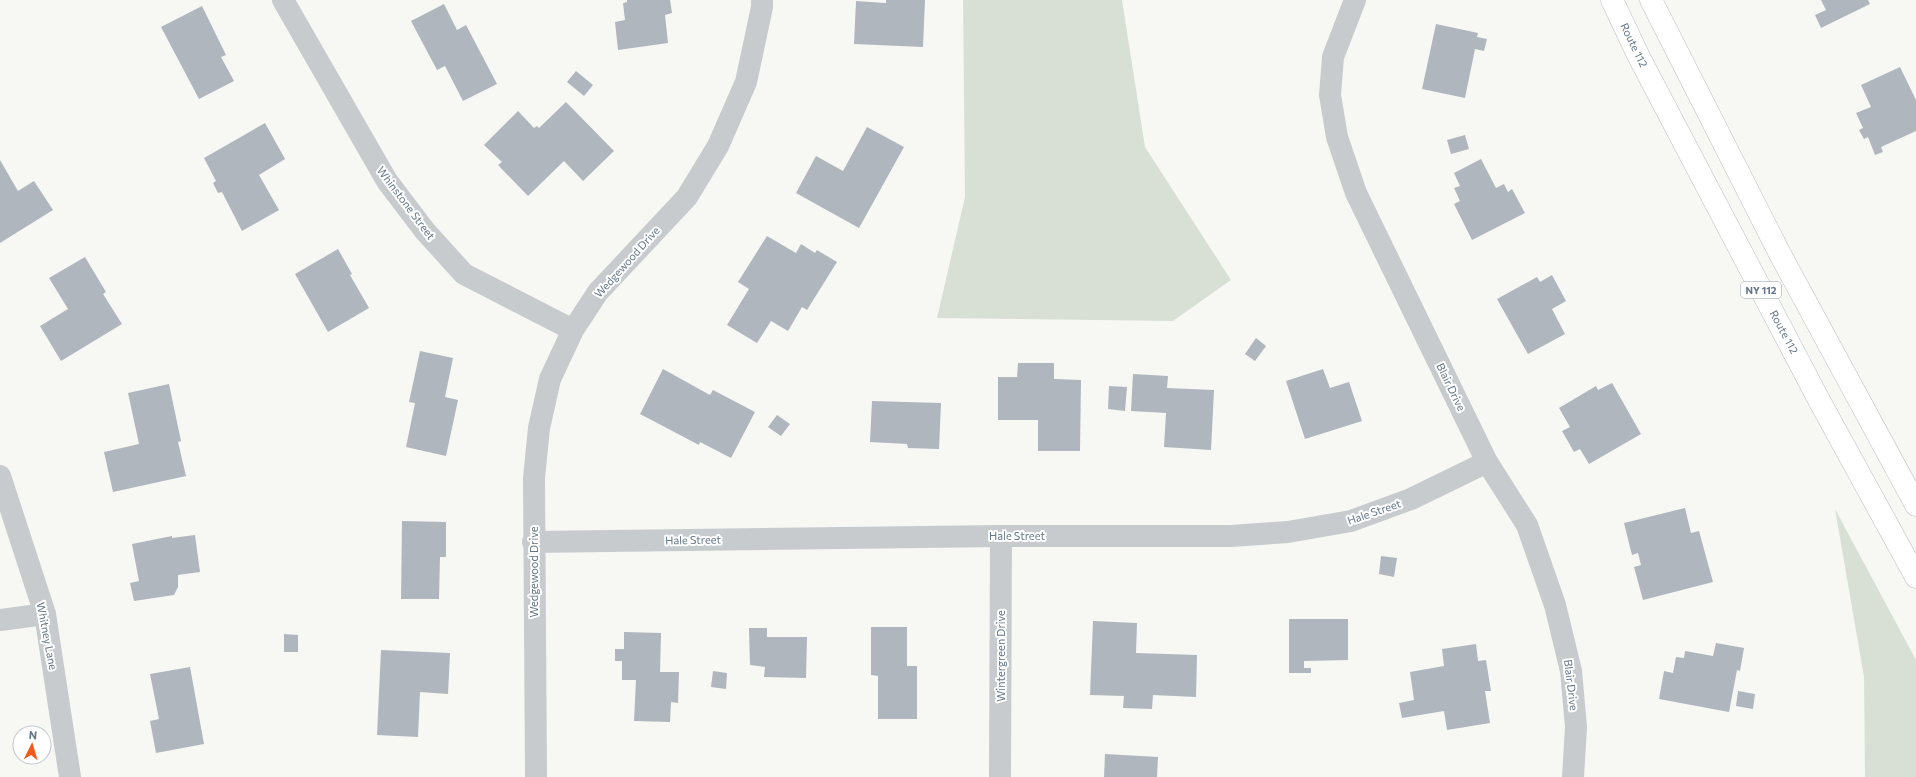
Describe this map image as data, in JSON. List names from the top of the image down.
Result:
{
  "streets": {
    "main road": ["Route 112", "NY 112"],
    "street": [
      "Whinstone Street",
      "Wedgewood Drive",
      "Blair Drive",
      "Hale Street",
      "Whitney Lane",
      "Wintergreen Drive"
    ]
  },
  "crossings": [
    ["Whinstone Street", "Wedgewood Drive"],
    ["Wedgewood Drive", "Hale Street"],
    ["Blair Drive", "Hale Street"],
    ["Hale Street", "Wintergreen Drive"]
  ],
  "north": "top"
}
